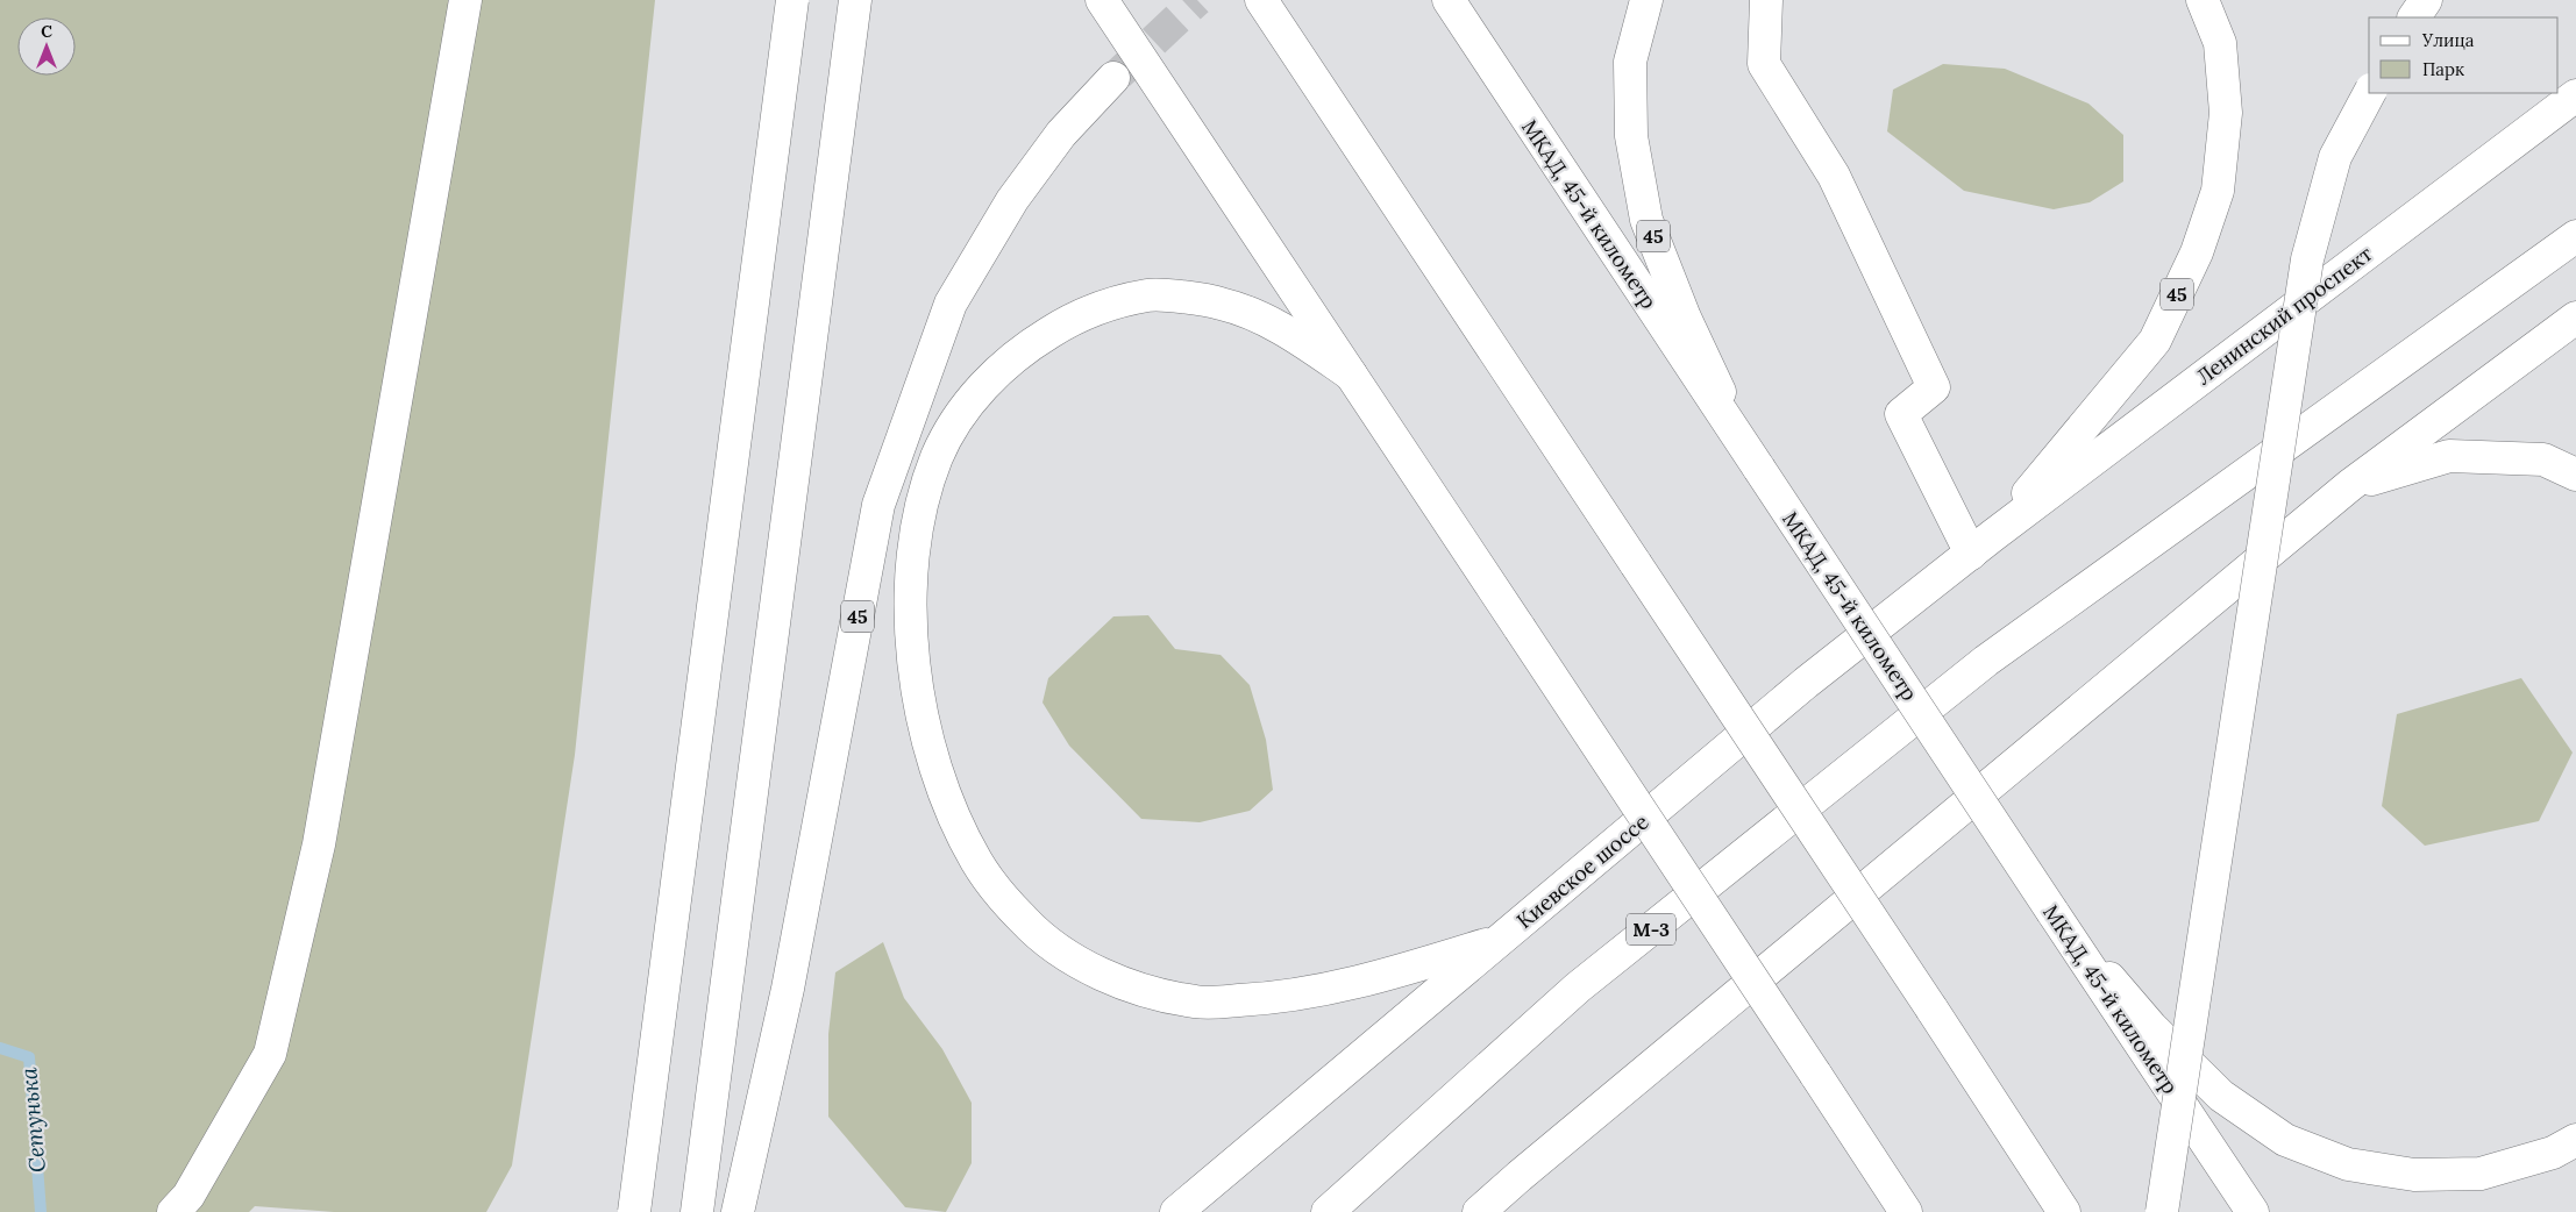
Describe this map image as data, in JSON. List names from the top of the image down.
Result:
{
  "streets": {
    "main road": [
      "МКАД, 45-й километр",
      "45",
      "Ленинский проспект",
      "Киевское шоссе",
      "М-3"
    ]
  },
  "crossings": [
    ["МКАД, 45-й километр", "45"],
    ["45", "Ленинский проспект"],
    ["45", "Киевское шоссе"],
    ["Ленинский проспект", "Киевское шоссе"]
  ],
  "water": ["Сетунька"],
  "legend": ["Улица", "Парк"],
  "north": "top"
}
